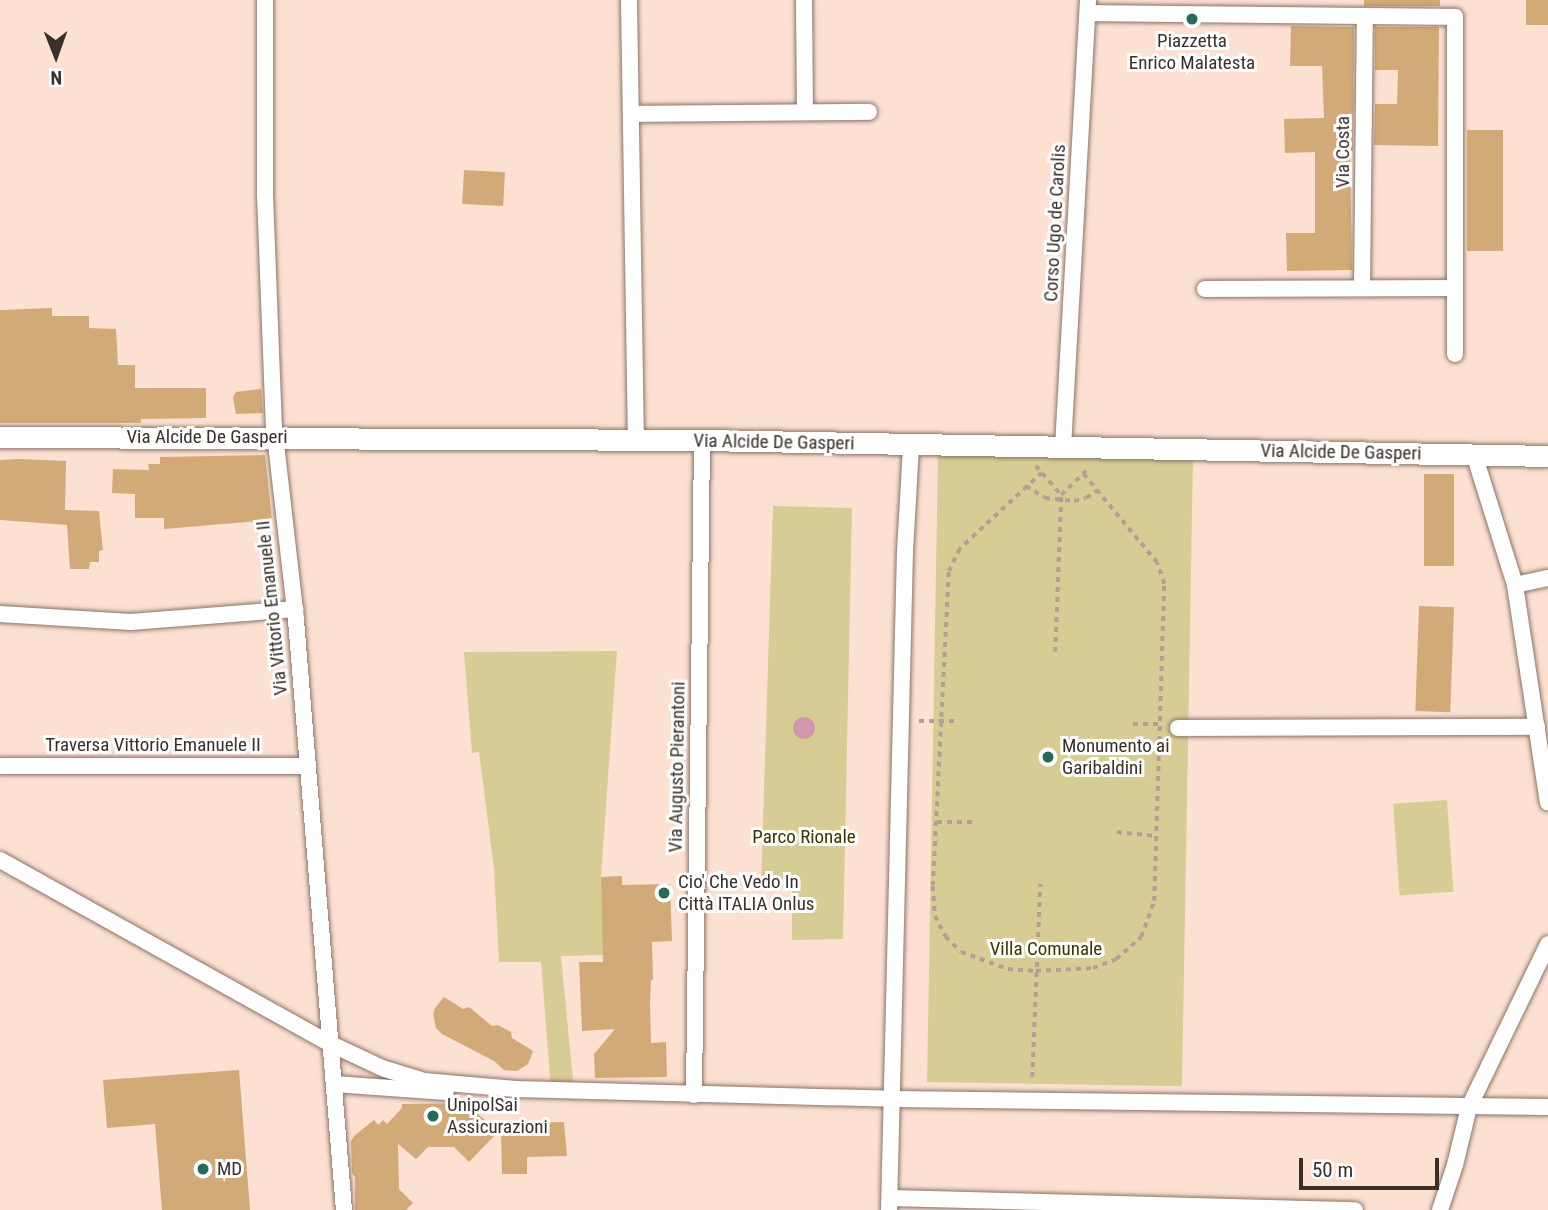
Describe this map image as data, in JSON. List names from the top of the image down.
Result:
{
  "streets": {
    "main road": ["Via Alcide De Gasperi"],
    "street": [
      "Via Costa",
      "Corso Ugo de Carolis",
      "Via Vittorio Emanuele II",
      "Traversa Vittorio Emanuele II",
      "Via Augusto Pierantoni"
    ]
  },
  "crossings": [
    ["Corso Ugo de Carolis", "Via Alcide De Gasperi"],
    ["Via Alcide De Gasperi", "Via Vittorio Emanuele II"],
    ["Via Alcide De Gasperi", "Via Augusto Pierantoni"],
    ["Via Vittorio Emanuele II", "Traversa Vittorio Emanuele II"]
  ],
  "parks": ["Parco Rionale", "Villa Comunale"],
  "places": [
    "Piazzetta Enrico Malatesta",
    "Monumento ai Garibaldini",
    "Cio' Che Vedo In Città ITALIA Onlus",
    "UnipolSai Assicurazioni",
    "MD"
  ],
  "scale_bar": "50 m",
  "north": "bottom"
}
